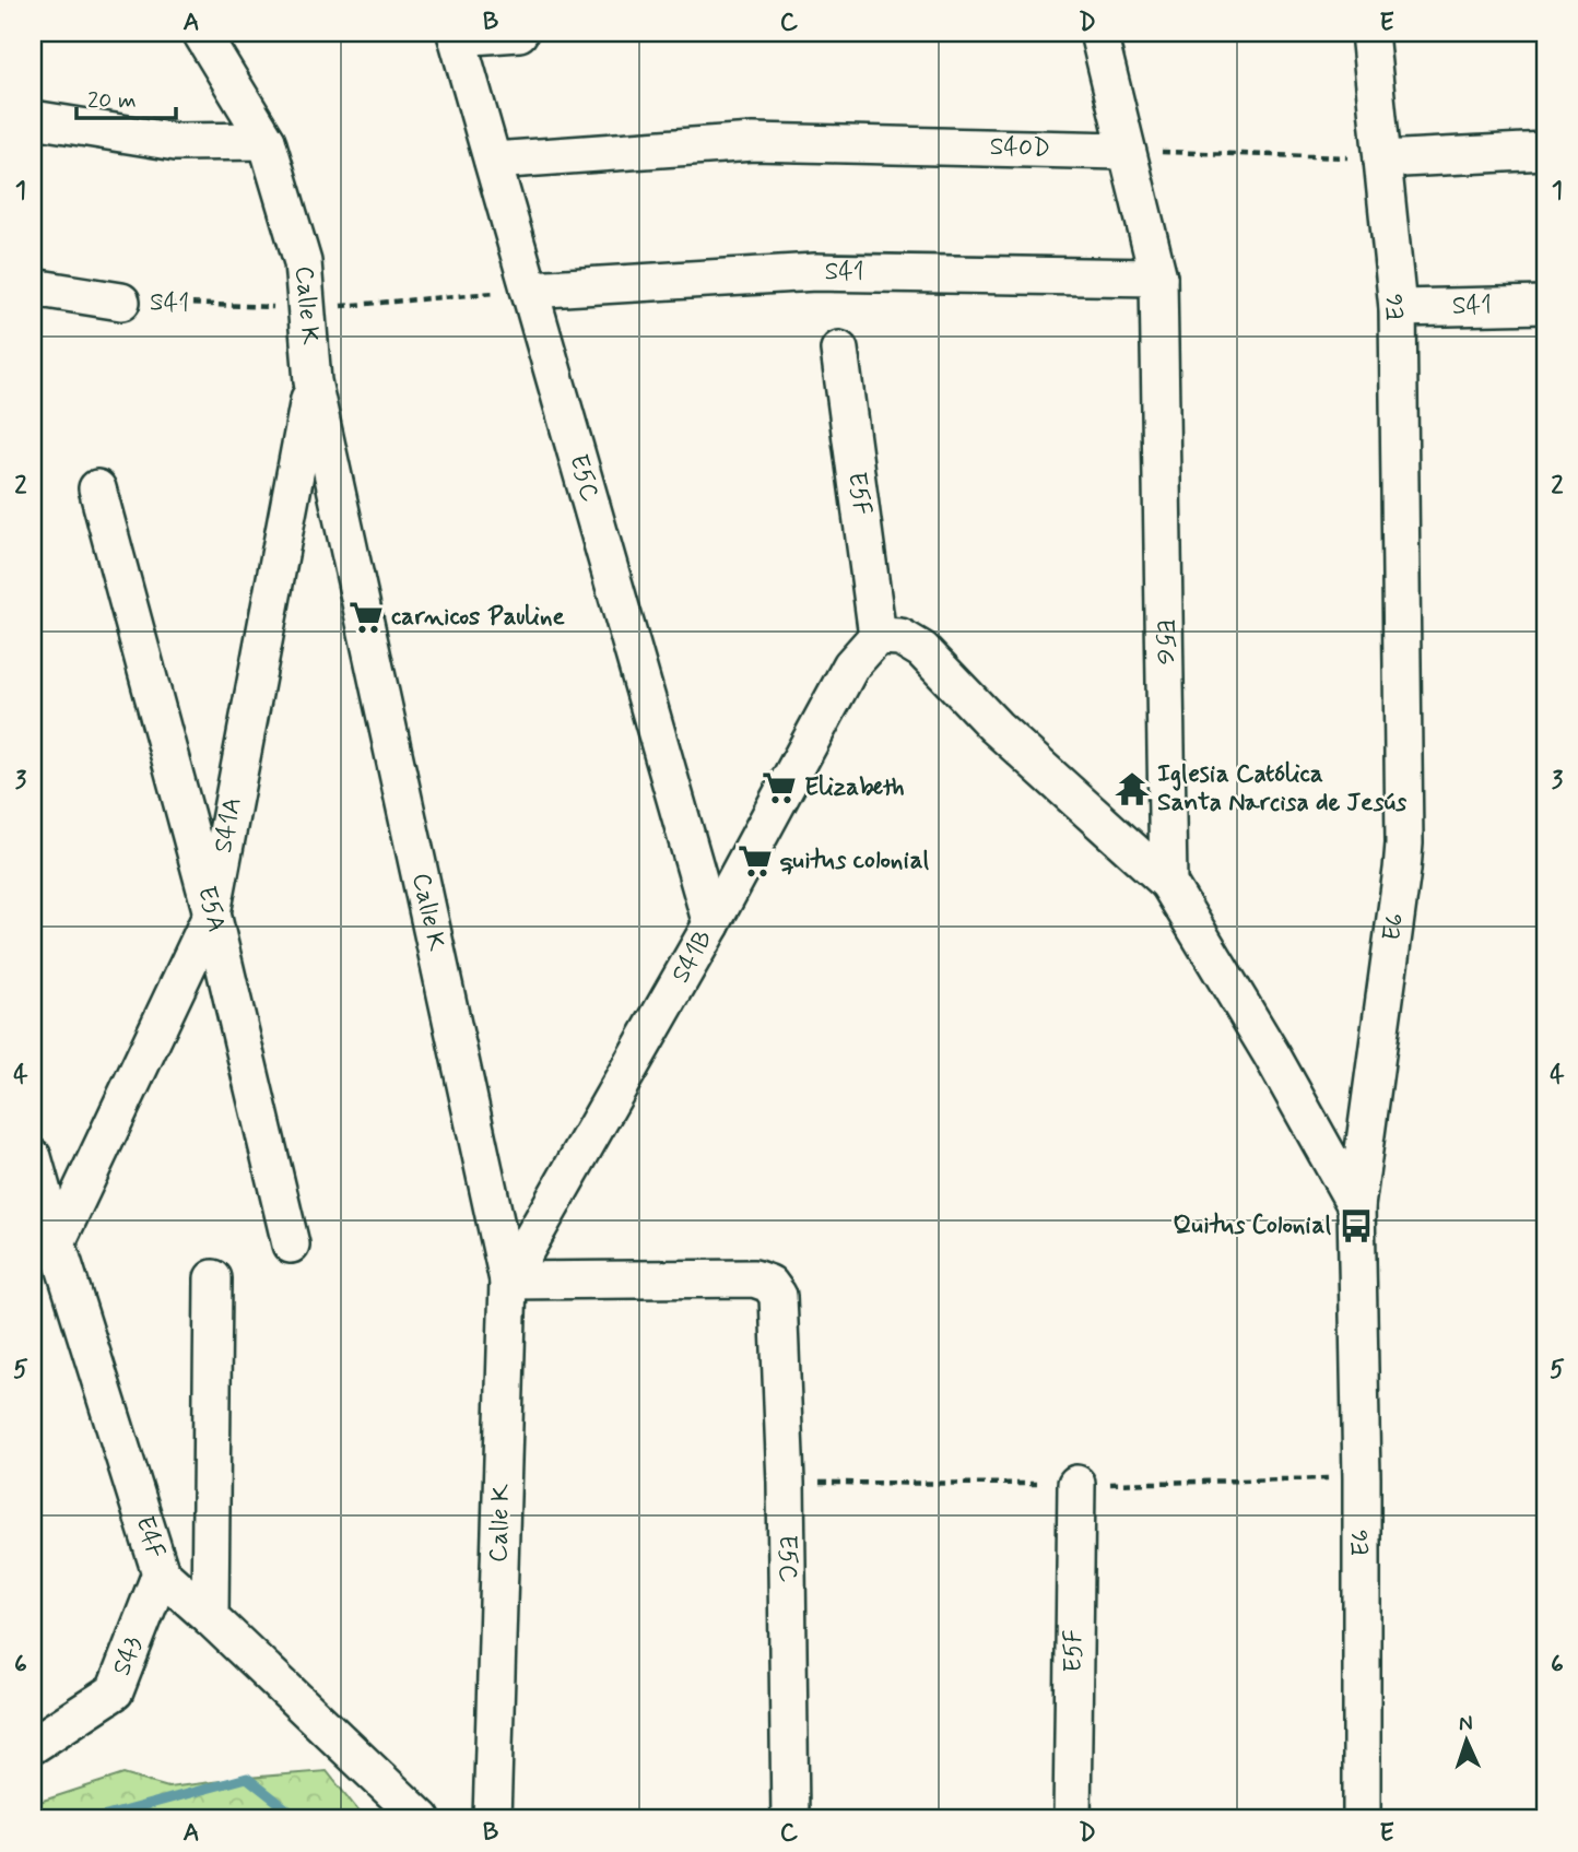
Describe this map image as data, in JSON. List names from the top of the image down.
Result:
{
  "streets": {
    "street": [
      "S40D",
      "S41",
      "Calle K",
      "E6",
      "E5C",
      "E5F",
      "E5G",
      "S41A",
      "E5A",
      "S41B",
      "E4F",
      "S43"
    ]
  },
  "crossings": [
    ["S40D", "E5C"],
    ["S40D", "E5G"],
    ["S41", "Calle K"],
    ["S41", "E6"],
    ["S41", "E5C"],
    ["S41", "E5G"],
    ["Calle K", "E5C"],
    ["Calle K", "S41A"],
    ["Calle K", "S41B"],
    ["E5C", "S41B"],
    ["E5F", "S41B"],
    ["S41A", "E5A"],
    ["S41A", "E4F"],
    ["E4F", "S43"]
  ],
  "places": {
    "supermarket": ["carnicos Pauline", "Elizabeth", "quitus colonial"],
    "temple": ["Iglesia Católica Santa Narcisa de Jesús"],
    "bus stop": ["Quitus Colonial"]
  },
  "scale_bar": "20 m",
  "north": "top",
  "grid": {
    "columns": [
      "A",
      "B",
      "C",
      "D",
      "E"
    ],
    "rows": [
      "1",
      "2",
      "3",
      "4",
      "5",
      "6"
    ]
  }
}
